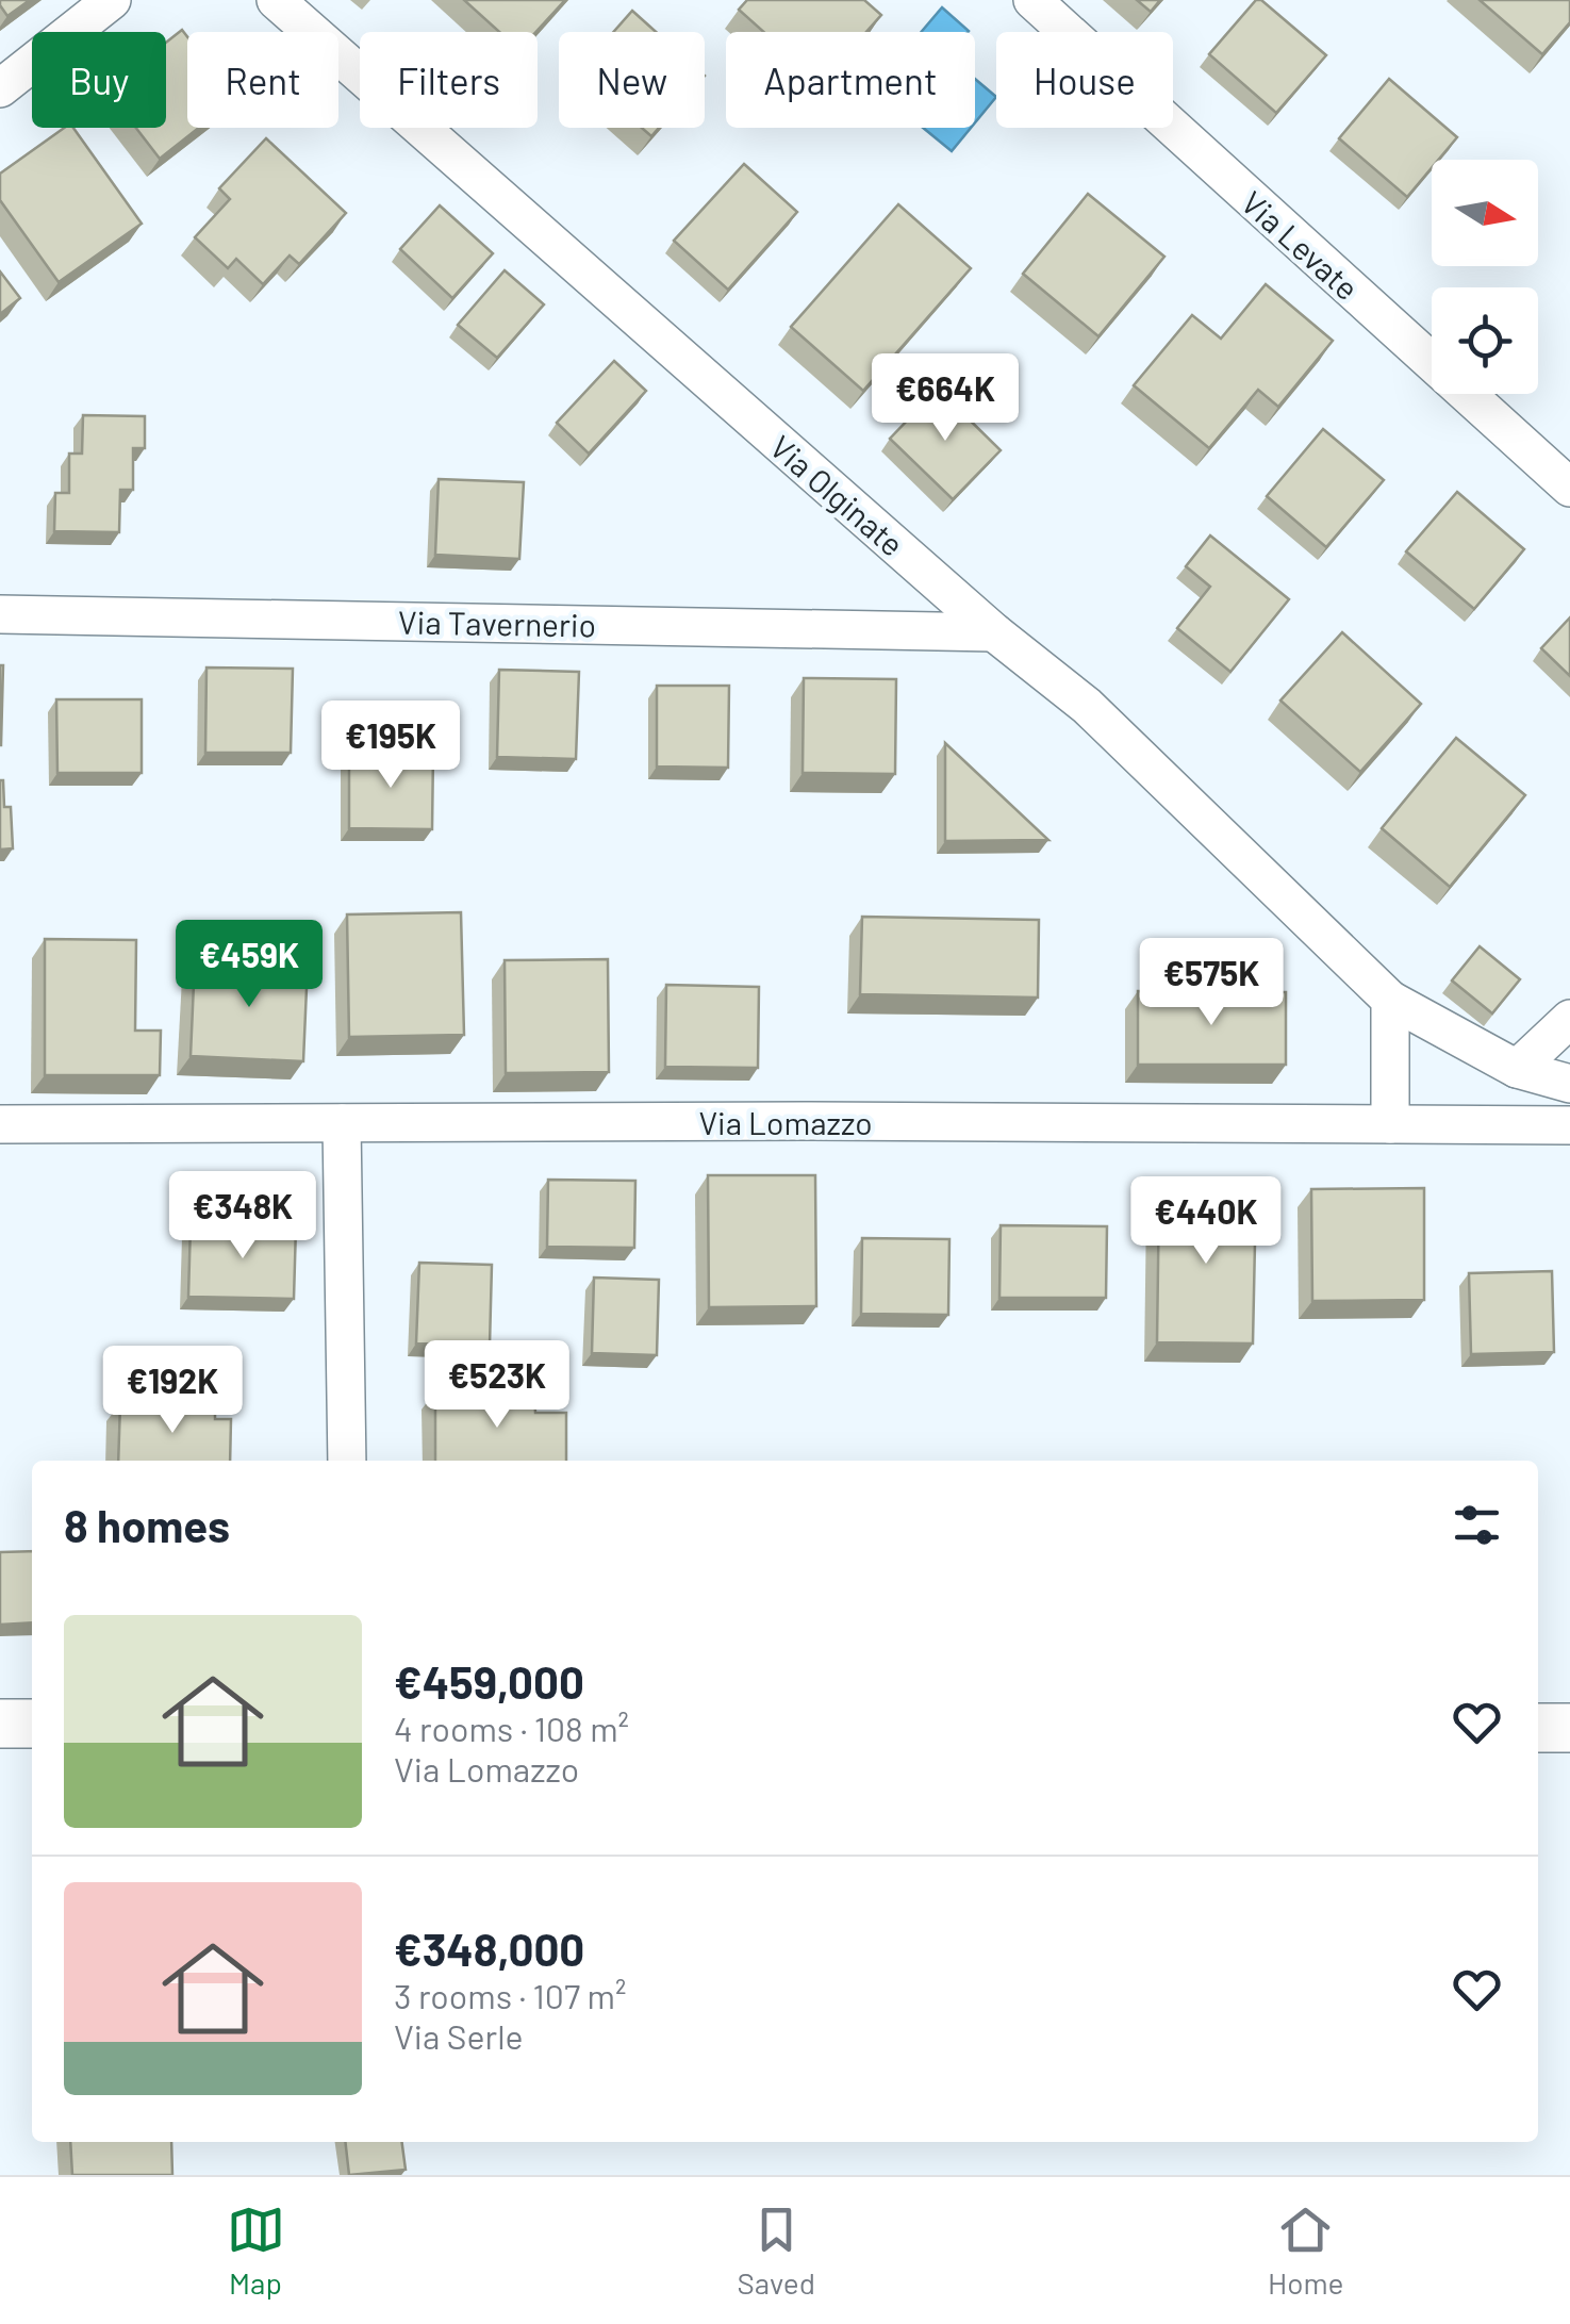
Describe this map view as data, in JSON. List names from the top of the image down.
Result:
{
  "streets": {
    "street": [
      "Via Levate",
      "Via Olginate",
      "Via Tavernerio",
      "Via Lomazzo"
    ]
  },
  "crossings": [
    ["Via Olginate", "Via Tavernerio"]
  ],
  "north": "right",
  "page": {
    "chip": [
      "Buy",
      "Rent",
      "Filters",
      "New",
      "Apartment",
      "House"
    ],
    "price": [
      "€664K",
      "€195K",
      "€459K",
      "€575K",
      "€348K",
      "€440K",
      "€523K",
      "€192K"
    ],
    "heading": "8 homes",
    "list": [
      {
        "name": "€459,000",
        "note": "4 rooms · 108 m² · Via Lomazzo"
      },
      {
        "name": "€348,000",
        "note": "3 rooms · 107 m² · Via Serle"
      }
    ],
    "tabs": ["Map", "Saved", "Home"]
  }
}
